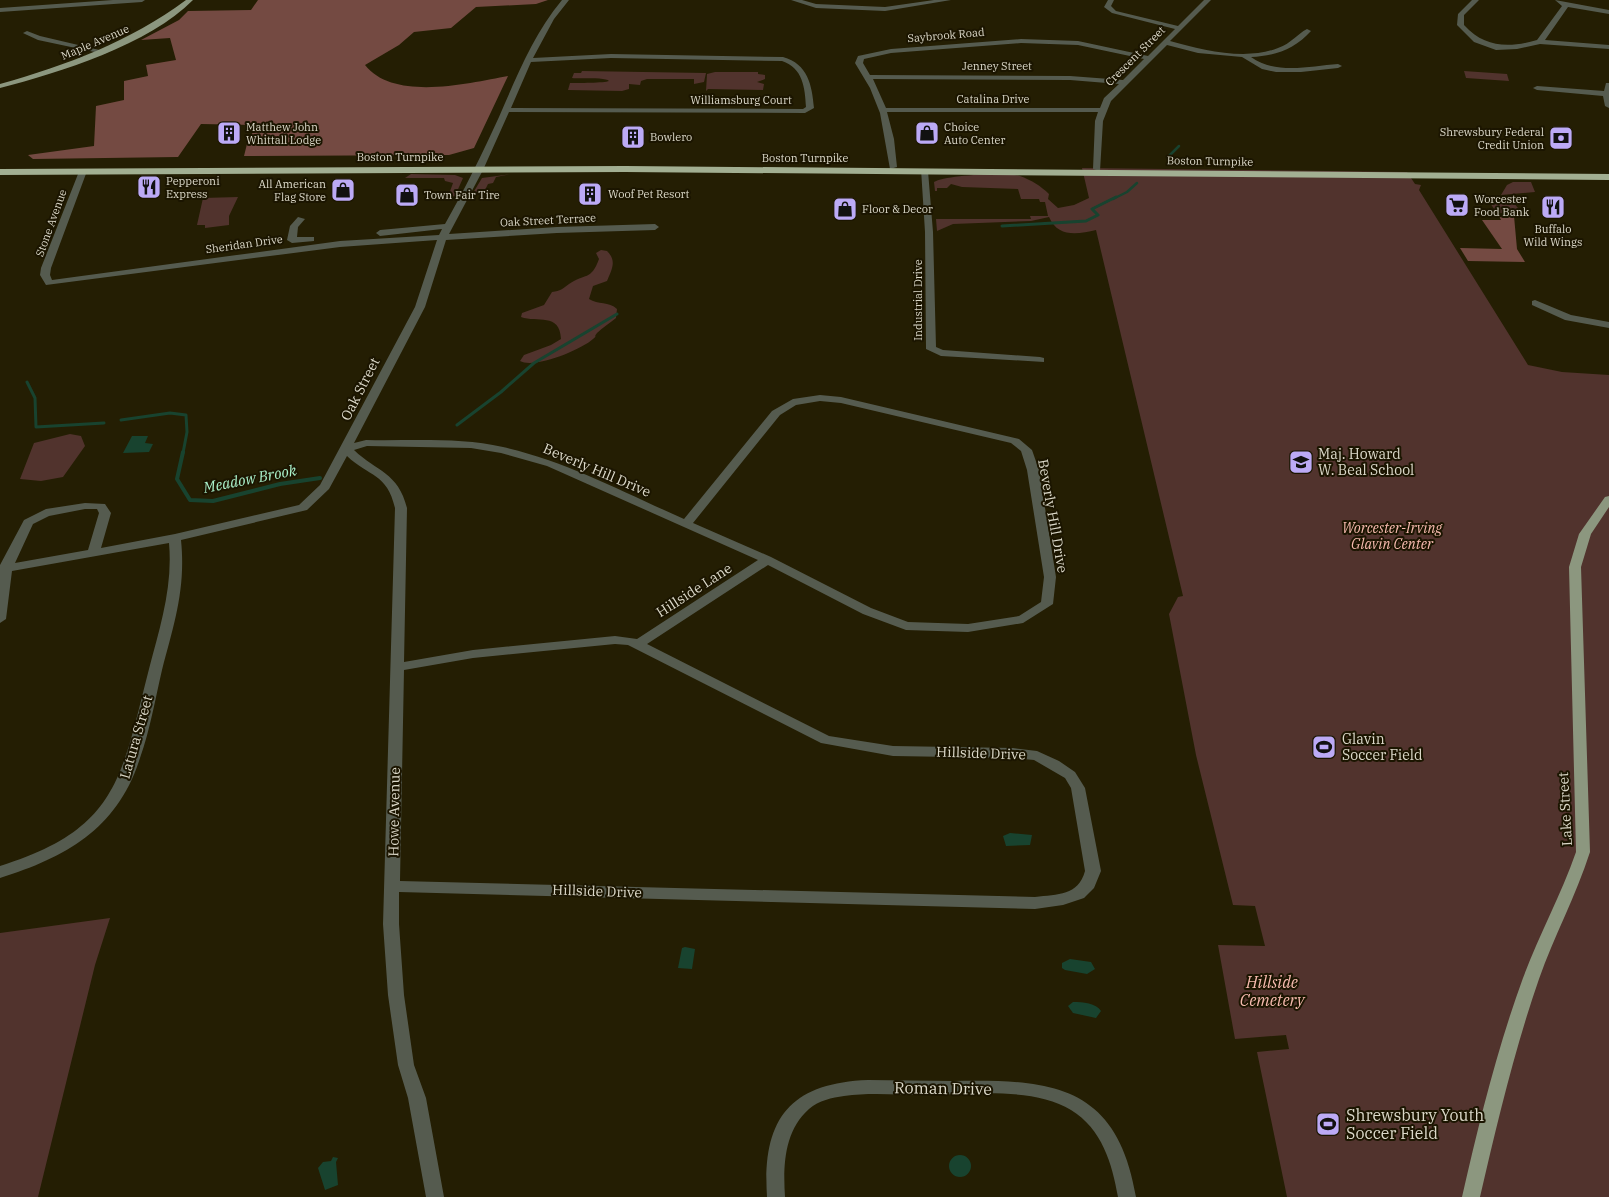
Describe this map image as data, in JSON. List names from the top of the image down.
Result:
{
  "streets": {
    "highway": ["Boston Turnpike"],
    "main road": ["Maple Avenue", "Lake Street"],
    "street": [
      "Saybrook Road",
      "Crescent Street",
      "Jenney Street",
      "Catalina Drive",
      "Williamsburg Court",
      "Oak Street Terrace",
      "Stone Avenue",
      "Sheridan Drive",
      "Industrial Drive",
      "Oak Street",
      "Beverly Hill Drive",
      "Hillside Lane",
      "Latura Street",
      "Hillside Drive",
      "Howe Avenue",
      "Roman Drive"
    ]
  },
  "crossings": [
    ["Saybrook Road", "Crescent Street"],
    ["Saybrook Road", "Jenney Street"],
    ["Saybrook Road", "Catalina Drive"],
    ["Saybrook Road", "Boston Turnpike"],
    ["Crescent Street", "Jenney Street"],
    ["Crescent Street", "Catalina Drive"],
    ["Crescent Street", "Boston Turnpike"],
    ["Williamsburg Court", "Oak Street"],
    ["Boston Turnpike", "Stone Avenue"],
    ["Boston Turnpike", "Industrial Drive"],
    ["Boston Turnpike", "Oak Street"],
    ["Oak Street Terrace", "Sheridan Drive"],
    ["Oak Street Terrace", "Oak Street"],
    ["Stone Avenue", "Sheridan Drive"],
    ["Sheridan Drive", "Oak Street"],
    ["Oak Street", "Beverly Hill Drive"],
    ["Oak Street", "Latura Street"],
    ["Oak Street", "Howe Avenue"],
    ["Beverly Hill Drive", "Hillside Lane"],
    ["Beverly Hill Drive", "Howe Avenue"],
    ["Hillside Lane", "Hillside Drive"],
    ["Hillside Drive", "Howe Avenue"]
  ],
  "water": ["Meadow Brook"],
  "parks": ["Worcester-Irving Glavin Center", "Hillside Cemetery"],
  "places": {
    "building": ["Matthew John Whittall Lodge", "Bowlero", "Woof Pet Resort"],
    "shop": [
      "Choice Auto Center",
      "All American Flag Store",
      "Town Fair Tire",
      "Floor & Decor"
    ],
    "bank": ["Shrewsbury Federal Credit Union"],
    "restaurant": ["Pepperoni Express", "Buffalo Wild Wings"],
    "supermarket": ["Worcester Food Bank"],
    "school or university": ["Maj. Howard W. Beal School"],
    "sports": ["Glavin Soccer Field", "Shrewsbury Youth Soccer Field"]
  }
}
